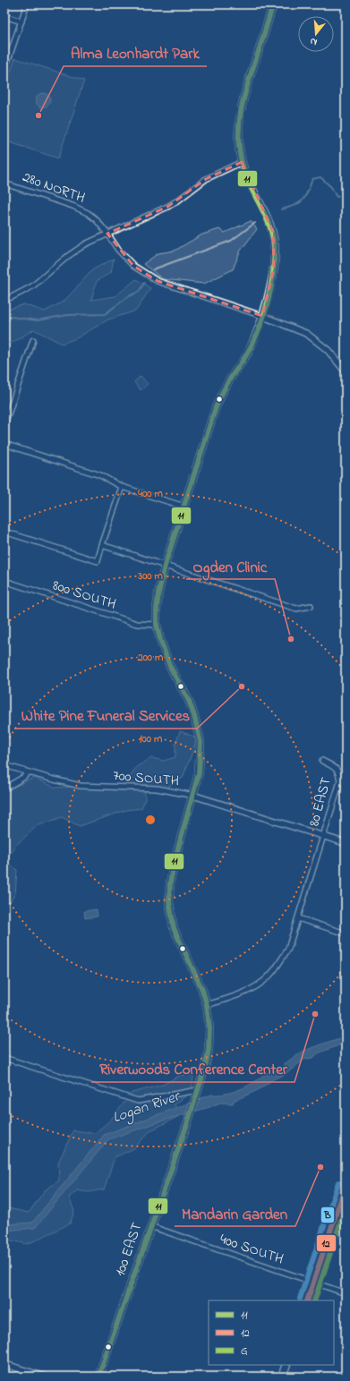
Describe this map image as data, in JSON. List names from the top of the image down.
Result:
{
  "streets": {
    "main road": ["100 EAST"],
    "street": [
      "280 NORTH",
      "800 SOUTH",
      "700 SOUTH",
      "80 EAST",
      "400 SOUTH"
    ]
  },
  "crossings": [
    ["280 NORTH", "100 EAST"],
    ["800 SOUTH", "100 EAST"],
    ["700 SOUTH", "80 EAST"],
    ["700 SOUTH", "100 EAST"],
    ["80 EAST", "100 EAST"],
    ["100 EAST", "400 SOUTH"]
  ],
  "water": ["Logan River"],
  "places": [
    "Alma Leonhardt Park",
    "Ogden Clinic",
    "White Pine Funeral Services",
    "Riverwoods Conference Center",
    "Mandarin Garden"
  ],
  "lines": [
    "transit line 11",
    "transit line B",
    "transit line 12",
    "transit line G"
  ],
  "legend": ["11", "12", "G"],
  "north": "bottom",
  "rings": [
    "400 m",
    "300 m",
    "200 m",
    "100 m"
  ]
}
